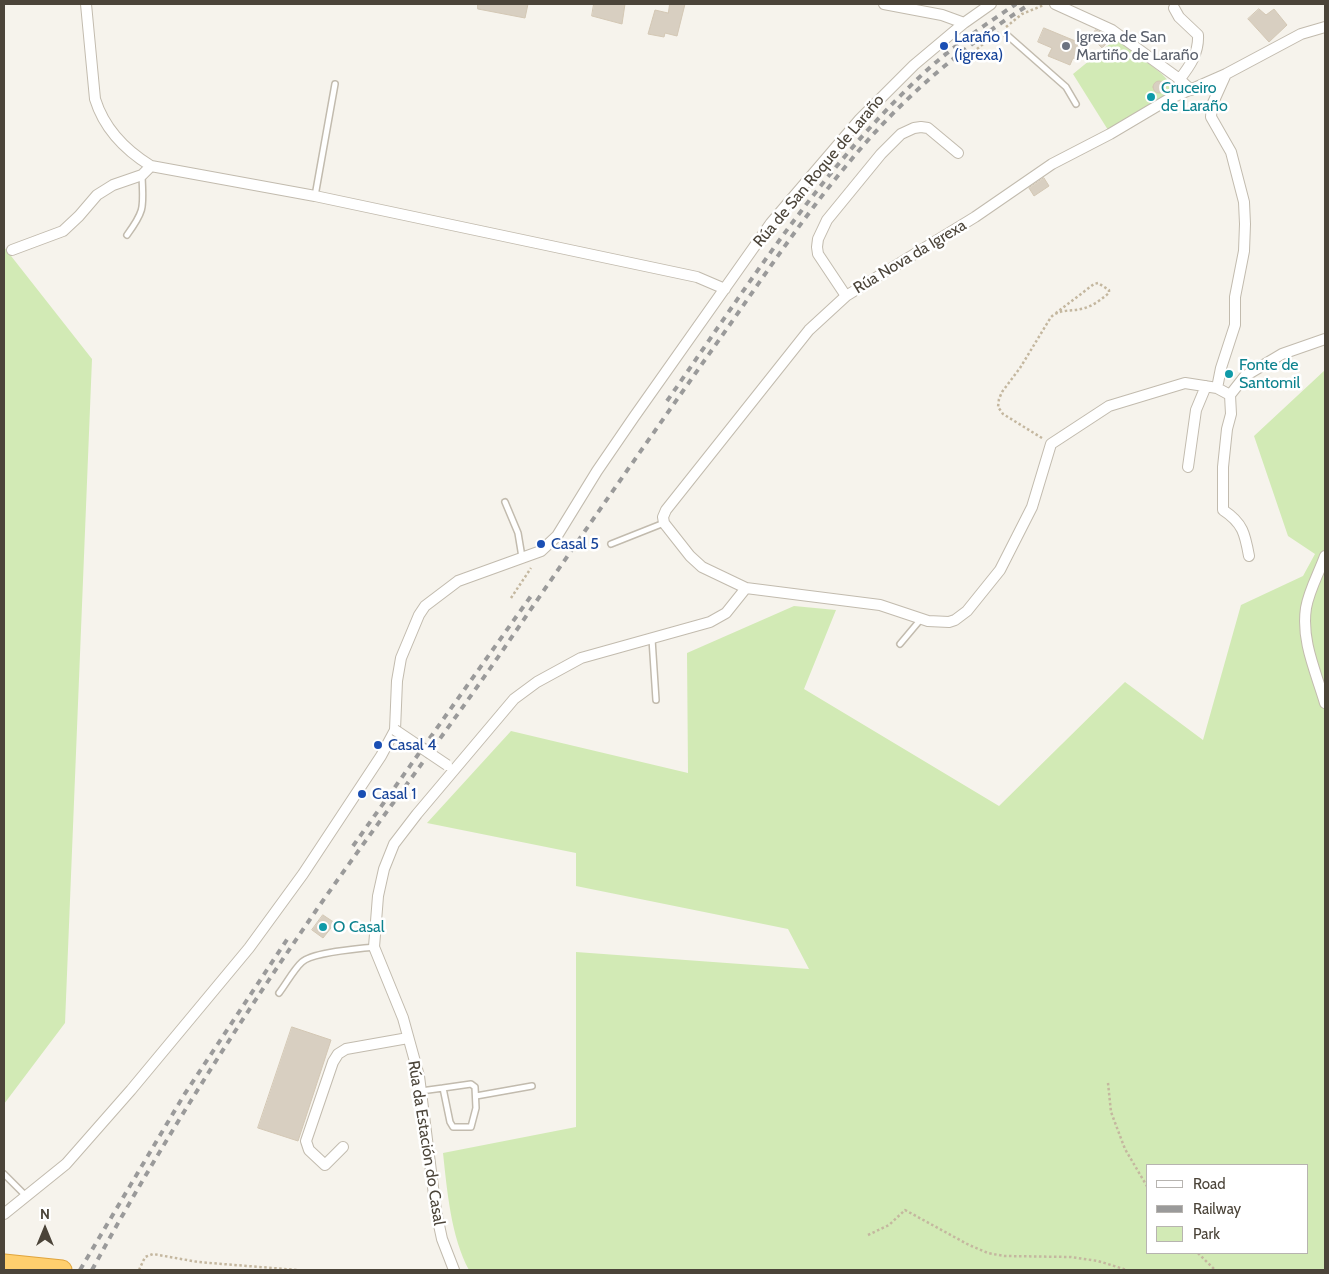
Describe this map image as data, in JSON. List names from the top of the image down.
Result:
{
  "streets": {
    "street": ["Rúa de San Roque de Laraño", "Rúa Nova da Igrexa", "Rúa da Estación do Casal"]
  },
  "places": [
    "Laraño 1 (igrexa)",
    "Igrexa de San Martiño de Laraño",
    "Cruceiro de Laraño",
    "Fonte de Santomil",
    "Casal 5",
    "Casal 4",
    "Casal 1",
    "O Casal"
  ],
  "legend": ["Road", "Railway", "Park"],
  "north": "top"
}
